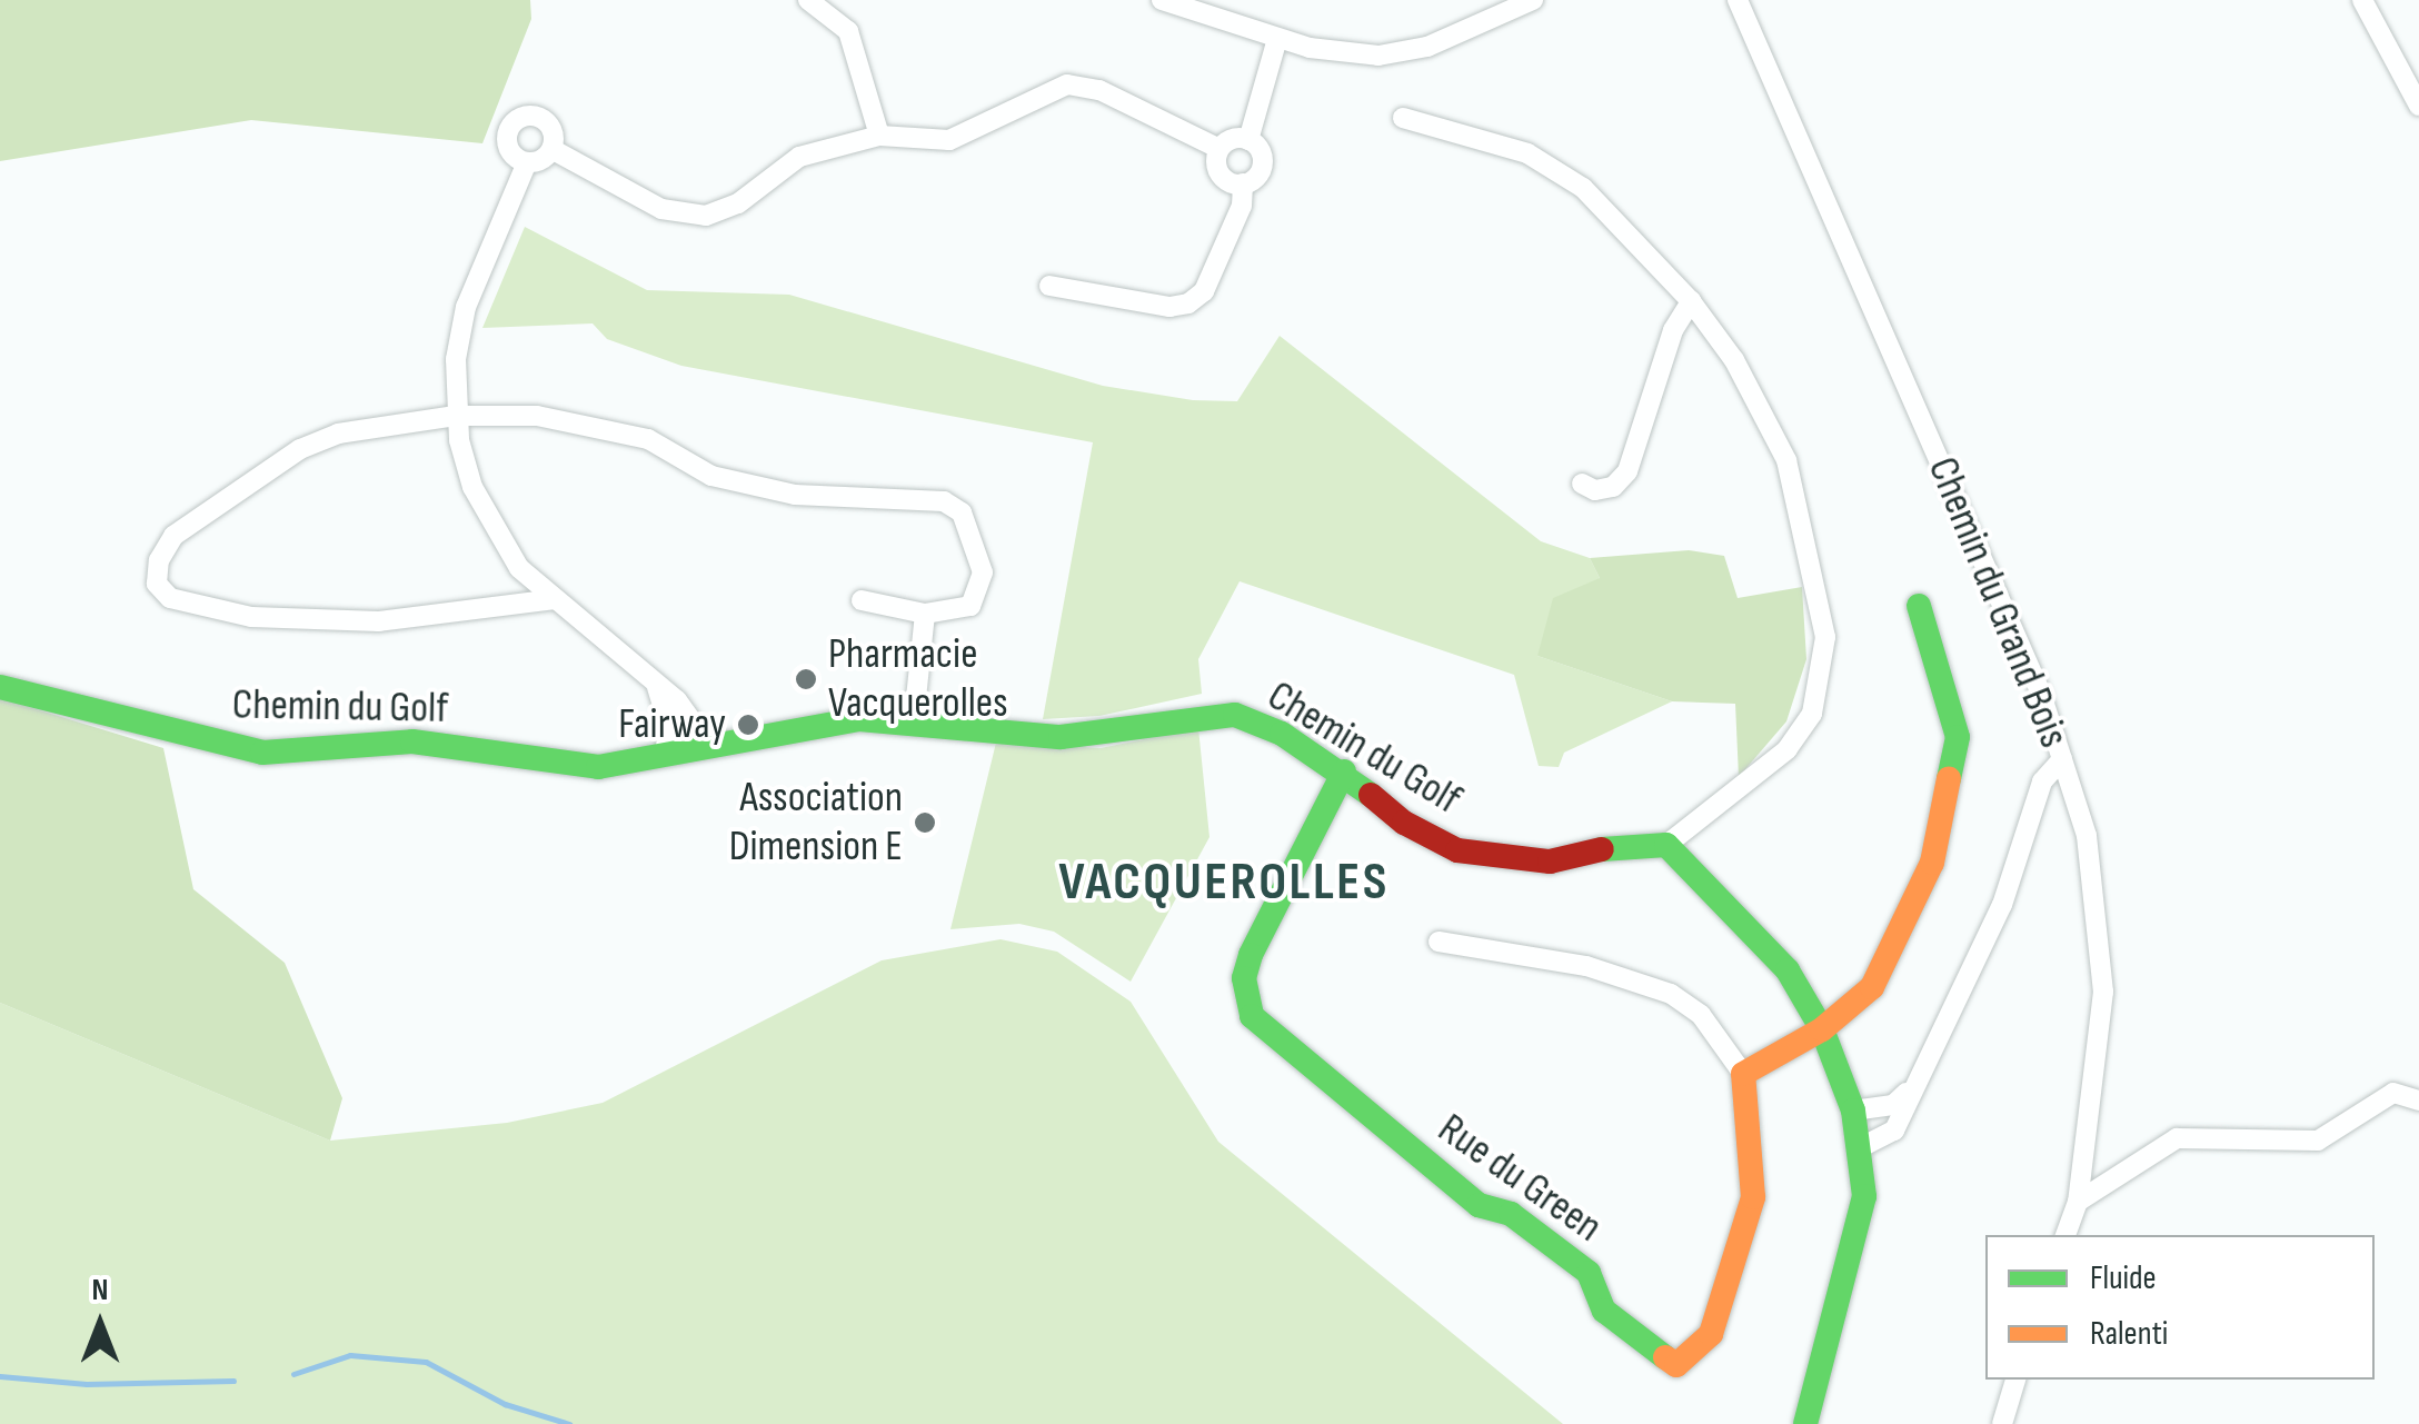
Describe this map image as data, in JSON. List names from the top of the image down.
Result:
{
  "streets": {
    "street": ["Chemin du Grand Bois", "Chemin du Golf", "Rue du Green"]
  },
  "crossings": [
    ["Chemin du Golf", "Rue du Green"]
  ],
  "districts": ["VACQUEROLLES"],
  "places": ["Pharmacie Vacquerolles", "Fairway", "Association Dimension E"],
  "legend": ["Fluide", "Ralenti"],
  "north": "top"
}
